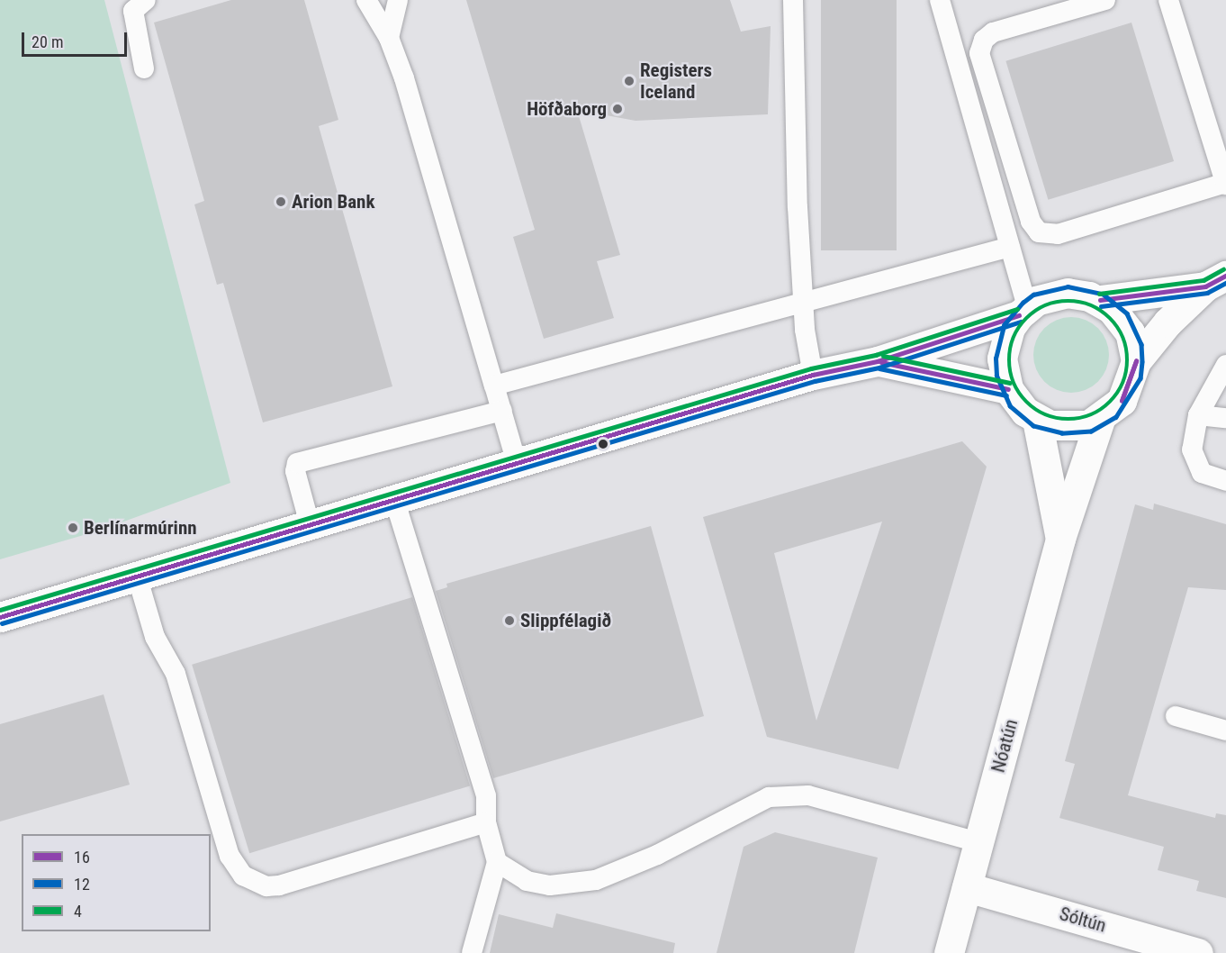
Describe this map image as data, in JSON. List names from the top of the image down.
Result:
{
  "streets": {
    "street": ["Nóatún", "Sóltún"]
  },
  "crossings": [
    ["Nóatún", "Sóltún"]
  ],
  "places": [
    "Registers Iceland",
    "Höfðaborg",
    "Arion Bank",
    "Berlínarmúrinn",
    "Slippfélagið"
  ],
  "lines": ["transit line 4", "transit line 16", "transit line 12"],
  "legend": ["16", "12", "4"],
  "scale_bar": "20 m"
}
